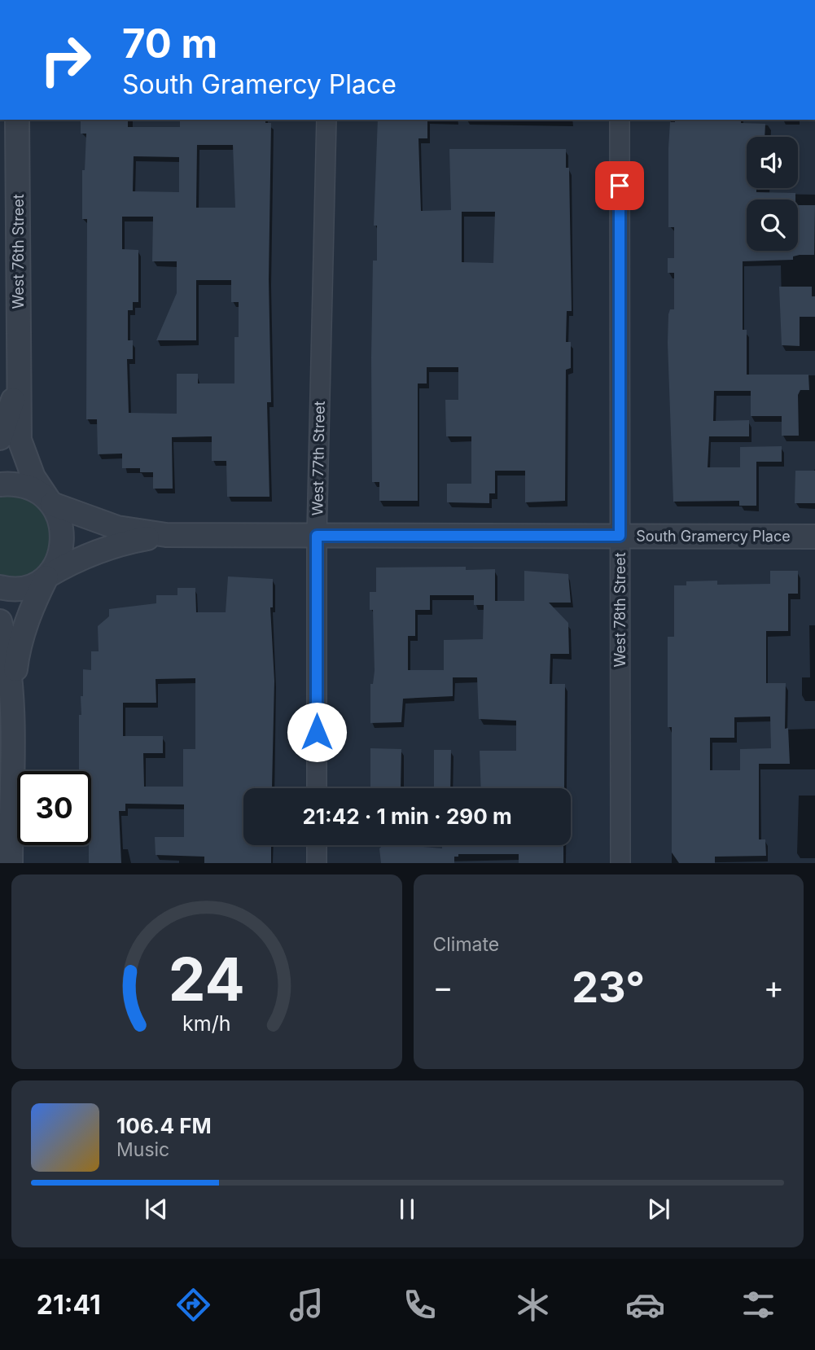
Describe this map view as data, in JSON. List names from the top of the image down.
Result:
{
  "streets": {
    "street": [
      "West 76th Street",
      "West 77th Street",
      "South Gramercy Place",
      "West 78th Street"
    ]
  },
  "crossings": [
    ["West 76th Street", "South Gramercy Place"],
    ["West 77th Street", "South Gramercy Place"],
    ["South Gramercy Place", "West 78th Street"]
  ],
  "page": {
    "turn": ["70 m", "South Gramercy Place"],
    "limit": "30",
    "trip": "21:42 · 1 min · 290 m",
    "tile": "Climate",
    "heat": ["−", "23°", "+"],
    "song": ["106.4 FM", "Music"],
    "tabs": "21:41",
    "gauge": ["24", "km/h"]
  }
}
